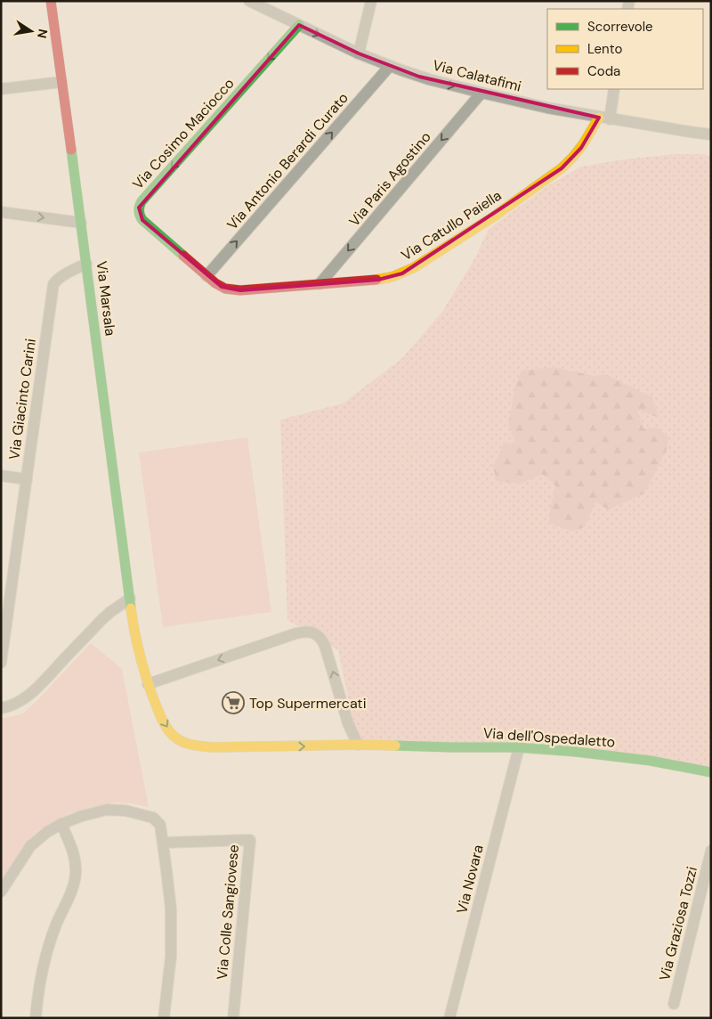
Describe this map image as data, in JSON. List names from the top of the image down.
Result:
{
  "streets": {
    "street": [
      "Via Calatafimi",
      "Via Cosimo Maciocco",
      "Via Antonio Berardi Curato",
      "Via Paris Agostino",
      "Via Catullo Paiella",
      "Via Marsala",
      "Via Giacinto Carini",
      "Via dell'Ospedaletto",
      "Via Novara",
      "Via Colle Sangiovese",
      "Via Graziosa Tozzi"
    ]
  },
  "crossings": [
    ["Via Calatafimi", "Via Cosimo Maciocco"],
    ["Via Calatafimi", "Via Antonio Berardi Curato"],
    ["Via Calatafimi", "Via Paris Agostino"],
    ["Via Calatafimi", "Via Catullo Paiella"],
    ["Via Cosimo Maciocco", "Via Antonio Berardi Curato"],
    ["Via Cosimo Maciocco", "Via Catullo Paiella"],
    ["Via Antonio Berardi Curato", "Via Catullo Paiella"],
    ["Via Paris Agostino", "Via Catullo Paiella"],
    ["Via Marsala", "Via Giacinto Carini"],
    ["Via Marsala", "Via dell'Ospedaletto"],
    ["Via dell'Ospedaletto", "Via Novara"]
  ],
  "one_way": ["Via Antonio Berardi Curato", "Via Paris Agostino"],
  "places": {
    "supermarket": ["Top Supermercati"]
  },
  "legend": ["Scorrevole", "Lento", "Coda"],
  "north": "right"
}
